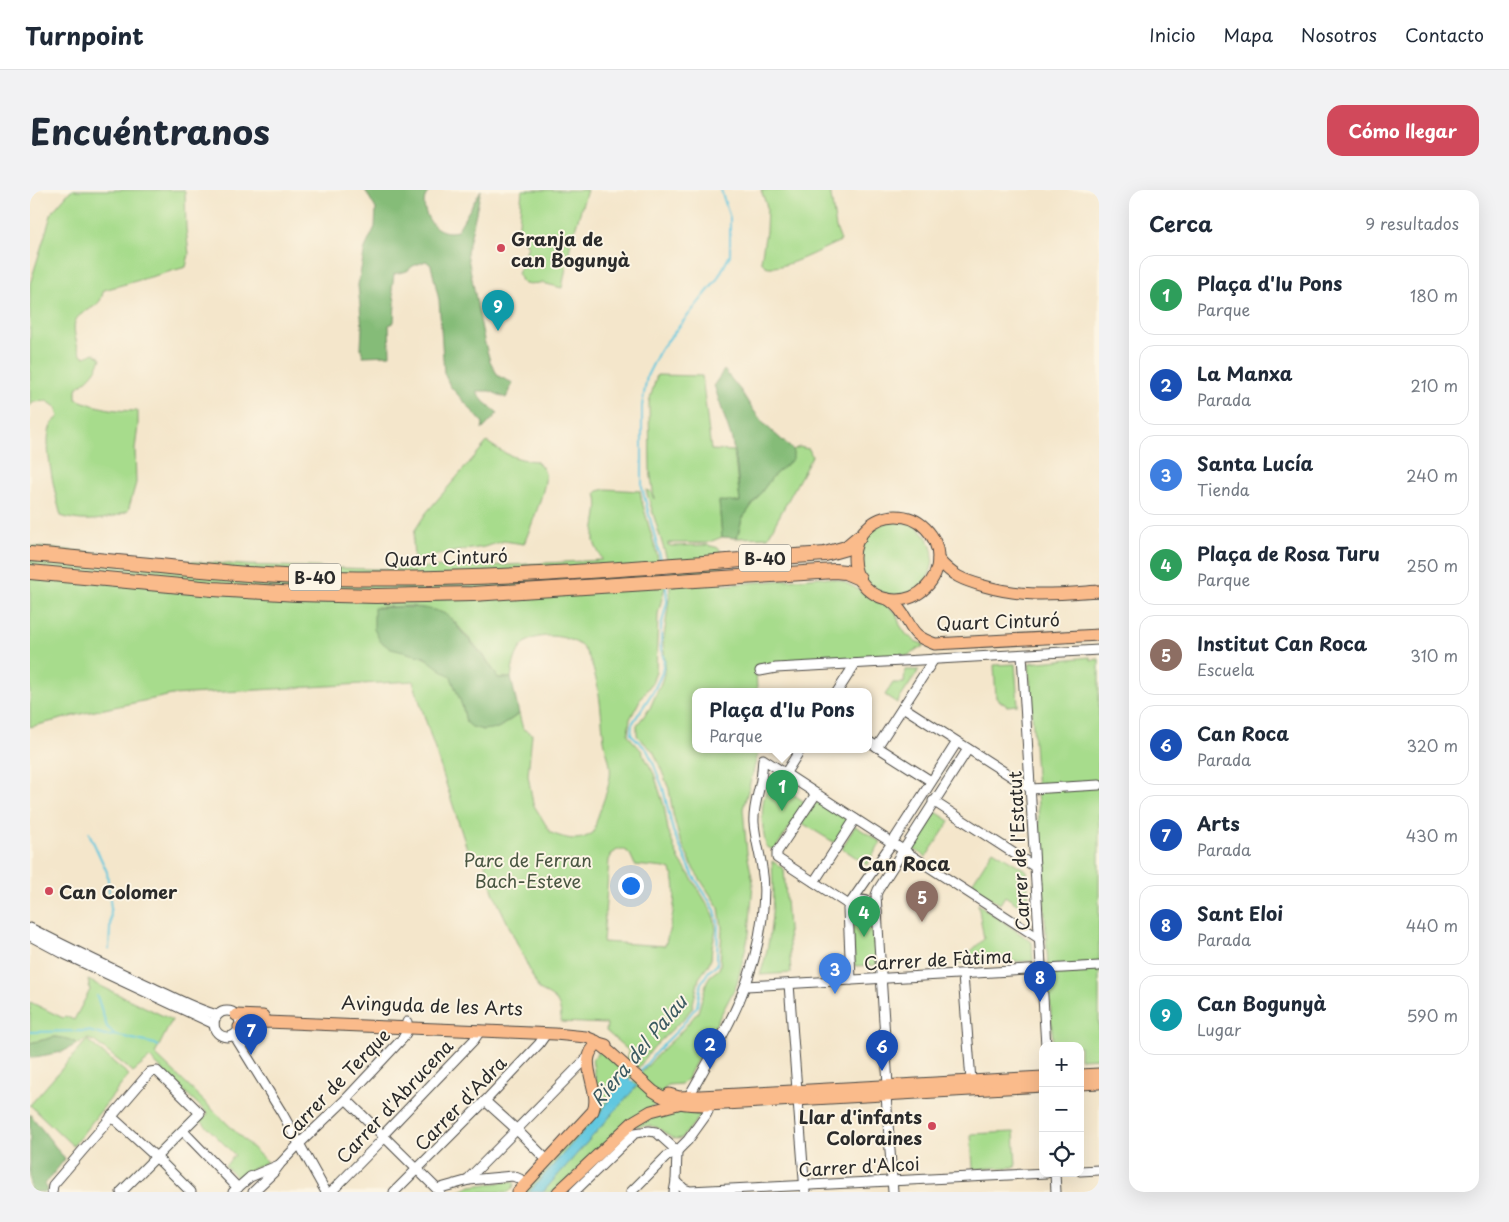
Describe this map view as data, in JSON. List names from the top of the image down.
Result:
{
  "streets": {
    "highway": ["Quart Cinturó", "B-40"],
    "main road": ["Avinguda de les Arts"],
    "street": [
      "Carrer de l'Estatut",
      "Carrer de Fàtima",
      "Carrer de Terque",
      "Carrer d'Abrucena",
      "Carrer d'Adra",
      "Carrer d'Alcoi"
    ]
  },
  "crossings": [
    ["Carrer de l'Estatut", "Carrer de Fàtima"],
    ["Avinguda de les Arts", "Carrer de Terque"],
    ["Avinguda de les Arts", "Carrer d'Abrucena"],
    ["Avinguda de les Arts", "Carrer d'Adra"]
  ],
  "districts": ["Can Roca"],
  "water": ["Riera del Palau"],
  "parks": ["Parc de Ferran Bach-Esteve"],
  "places": ["Granja de can Bogunyà", "Can Colomer", "Llar d'infants Coloraines"],
  "page": {
    "header": "Turnpoint",
    "nav": [
      "Inicio",
      "Mapa",
      "Nosotros",
      "Contacto"
    ],
    "title": "Encuéntranos",
    "buttons": "Cómo llegar",
    "heading": ["Cerca", "9 resultados"],
    "list": [
      {
        "mark": "1",
        "name": "Plaça d'Iu Pons",
        "note": "Parque",
        "value": "180 m"
      },
      {
        "mark": "2",
        "name": "La Manxa",
        "note": "Parada",
        "value": "210 m"
      },
      {
        "mark": "3",
        "name": "Santa Lucía",
        "note": "Tienda",
        "value": "240 m"
      },
      {
        "mark": "4",
        "name": "Plaça de Rosa Turu",
        "note": "Parque",
        "value": "250 m"
      },
      {
        "mark": "5",
        "name": "Institut Can Roca",
        "note": "Escuela",
        "value": "310 m"
      },
      {
        "mark": "6",
        "name": "Can Roca",
        "note": "Parada",
        "value": "320 m"
      },
      {
        "mark": "7",
        "name": "Arts",
        "note": "Parada",
        "value": "430 m"
      },
      {
        "mark": "8",
        "name": "Sant Eloi",
        "note": "Parada",
        "value": "440 m"
      },
      {
        "mark": "9",
        "name": "Can Bogunyà",
        "note": "Lugar",
        "value": "590 m"
      }
    ],
    "pins": [
      "9",
      "1",
      "5",
      "4",
      "3",
      "8",
      "7",
      "2",
      "6"
    ],
    "popup": ["Plaça d'Iu Pons", "Parque"],
    "map_buttons": ["+", "−"]
  }
}
